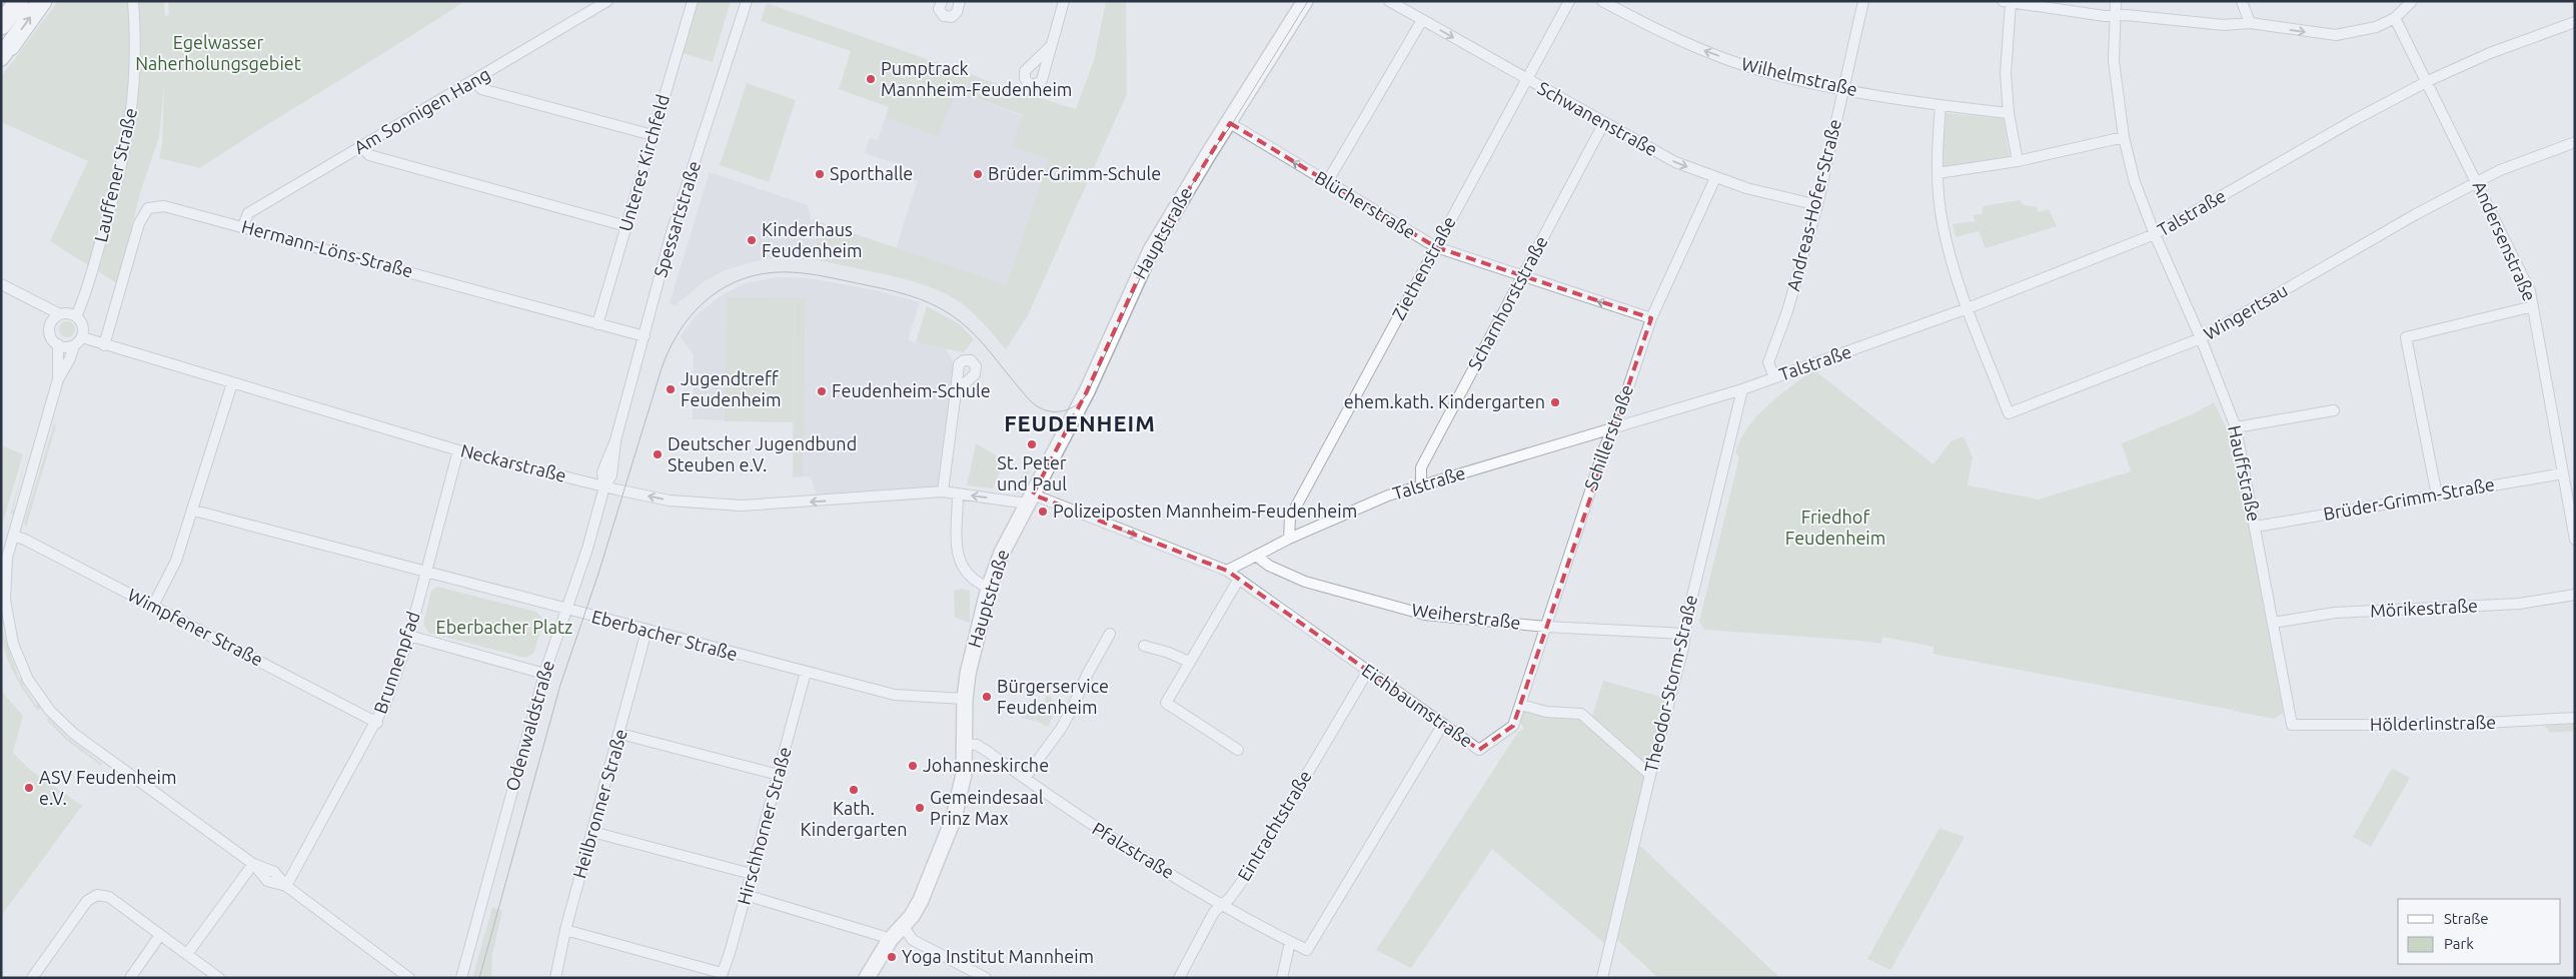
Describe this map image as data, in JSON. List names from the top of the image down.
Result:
{
  "streets": {
    "street": [
      "Wilhelmstraße",
      "Am Sonnigen Hang",
      "Schwanenstraße",
      "Unteres Kirchfeld",
      "Lauffener Straße",
      "Blücherstraße",
      "Andreas-Hofer-Straße",
      "Talstraße",
      "Spessartstraße",
      "Hauptstraße",
      "Andersenstraße",
      "Hermann-Löns-Straße",
      "Ziethenstraße",
      "Scharnhorststraße",
      "Wingertsau",
      "Schillerstraße",
      "Neckarstraße",
      "Hauffstraße",
      "Brüder-Grimm-Straße",
      "Mörikestraße",
      "Weiherstraße",
      "Wimpfener Straße",
      "Eberbacher Straße",
      "Brunnenpfad",
      "Theodor-Storm-Straße",
      "Eichbaumstraße",
      "Hölderlinstraße",
      "Odenwaldstraße",
      "Heilbronner Straße",
      "Hirschhorner Straße",
      "Eintrachtstraße",
      "Pfalzstraße"
    ]
  },
  "crossings": [
    ["Wilhelmstraße", "Andreas-Hofer-Straße"],
    ["Am Sonnigen Hang", "Hermann-Löns-Straße"],
    ["Schwanenstraße", "Andreas-Hofer-Straße"],
    ["Schwanenstraße", "Ziethenstraße"],
    ["Schwanenstraße", "Scharnhorststraße"],
    ["Schwanenstraße", "Schillerstraße"],
    ["Unteres Kirchfeld", "Hermann-Löns-Straße"],
    ["Lauffener Straße", "Neckarstraße"],
    ["Blücherstraße", "Hauptstraße"],
    ["Blücherstraße", "Ziethenstraße"],
    ["Blücherstraße", "Scharnhorststraße"],
    ["Blücherstraße", "Schillerstraße"],
    ["Andreas-Hofer-Straße", "Talstraße"],
    ["Talstraße", "Andersenstraße"],
    ["Talstraße", "Ziethenstraße"],
    ["Talstraße", "Scharnhorststraße"],
    ["Talstraße", "Wingertsau"],
    ["Talstraße", "Schillerstraße"],
    ["Talstraße", "Hauffstraße"],
    ["Talstraße", "Weiherstraße"],
    ["Talstraße", "Theodor-Storm-Straße"],
    ["Talstraße", "Eichbaumstraße"],
    ["Spessartstraße", "Hermann-Löns-Straße"],
    ["Spessartstraße", "Neckarstraße"],
    ["Spessartstraße", "Odenwaldstraße"],
    ["Hauptstraße", "Neckarstraße"],
    ["Hauptstraße", "Eberbacher Straße"],
    ["Hauptstraße", "Pfalzstraße"],
    ["Andersenstraße", "Wingertsau"],
    ["Andersenstraße", "Brüder-Grimm-Straße"],
    ["Hermann-Löns-Straße", "Neckarstraße"],
    ["Wingertsau", "Hauffstraße"],
    ["Schillerstraße", "Weiherstraße"],
    ["Schillerstraße", "Eichbaumstraße"],
    ["Neckarstraße", "Brunnenpfad"],
    ["Neckarstraße", "Odenwaldstraße"],
    ["Hauffstraße", "Brüder-Grimm-Straße"],
    ["Hauffstraße", "Mörikestraße"],
    ["Hauffstraße", "Hölderlinstraße"],
    ["Weiherstraße", "Theodor-Storm-Straße"],
    ["Wimpfener Straße", "Brunnenpfad"],
    ["Eberbacher Straße", "Brunnenpfad"],
    ["Eberbacher Straße", "Odenwaldstraße"],
    ["Eberbacher Straße", "Heilbronner Straße"],
    ["Eberbacher Straße", "Hirschhorner Straße"],
    ["Eichbaumstraße", "Eintrachtstraße"],
    ["Eichbaumstraße", "Pfalzstraße"],
    ["Eintrachtstraße", "Pfalzstraße"]
  ],
  "one_way": [
    "Wilhelmstraße",
    "Schwanenstraße",
    "Blücherstraße",
    "Neckarstraße"
  ],
  "districts": ["FEUDENHEIM"],
  "parks": ["Egelwasser Naherholungsgebiet", "Friedhof Feudenheim", "Eberbacher Platz"],
  "places": [
    "Pumptrack Mannheim-Feudenheim",
    "Sporthalle",
    "Brüder-Grimm-Schule",
    "Kinderhaus Feudenheim",
    "Jugendtreff Feudenheim",
    "Feudenheim-Schule",
    "ehem.kath. Kindergarten",
    "St. Peter und Paul",
    "Deutscher Jugendbund Steuben e.V.",
    "Polizeiposten Mannheim-Feudenheim",
    "Bürgerservice Feudenheim",
    "Johanneskirche",
    "ASV Feudenheim e.V.",
    "Kath. Kindergarten",
    "Gemeindesaal Prinz Max",
    "Yoga Institut Mannheim"
  ],
  "legend": ["Straße", "Park"]
}
